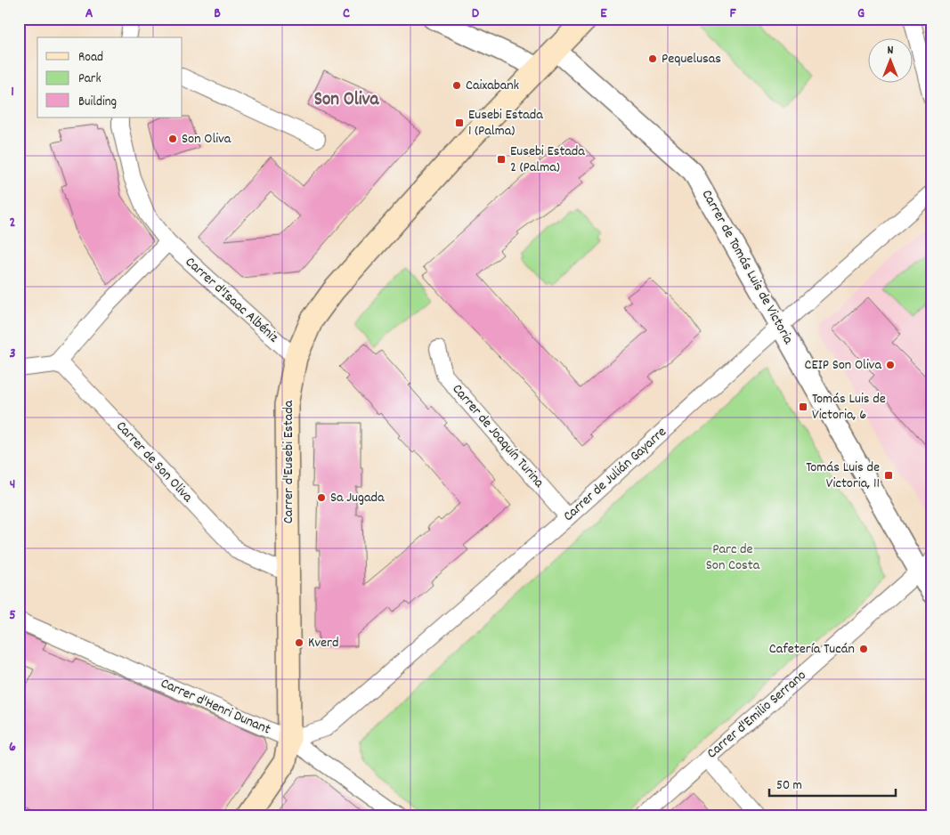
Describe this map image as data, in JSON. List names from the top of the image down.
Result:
{
  "streets": {
    "main road": ["Carrer d'Eusebi Estada"],
    "street": [
      "Carrer de Tomás Luis de Victoria",
      "Carrer d'Isaac Albéniz",
      "Carrer de Joaquín Turina",
      "Carrer de Son Oliva",
      "Carrer de Julián Gayarre",
      "Carrer d'Henri Dunant",
      "Carrer d'Emilio Serrano"
    ]
  },
  "crossings": [
    ["Carrer de Tomás Luis de Victoria", "Carrer d'Eusebi Estada"],
    ["Carrer de Tomás Luis de Victoria", "Carrer de Julián Gayarre"],
    ["Carrer de Tomás Luis de Victoria", "Carrer d'Emilio Serrano"],
    ["Carrer d'Isaac Albéniz", "Carrer d'Eusebi Estada"],
    ["Carrer de Joaquín Turina", "Carrer de Julián Gayarre"],
    ["Carrer de Son Oliva", "Carrer d'Eusebi Estada"],
    ["Carrer d'Eusebi Estada", "Carrer de Julián Gayarre"],
    ["Carrer d'Eusebi Estada", "Carrer d'Henri Dunant"],
    ["Carrer de Julián Gayarre", "Carrer d'Henri Dunant"]
  ],
  "districts": ["Son Oliva"],
  "parks": ["Parc de Son Costa"],
  "places": {
    "other": [
      "Pequelusas",
      "Caixabank",
      "Son Oliva",
      "CEIP Son Oliva",
      "Sa Jugada",
      "Kverd",
      "Cafetería Tucán"
    ],
    "transit": [
      "Eusebi Estada 1 (Palma)",
      "Eusebi Estada 2 (Palma)",
      "Tomás Luis de Victoria, 6",
      "Tomás Luis de Victoria, 11"
    ]
  },
  "legend": ["Road", "Park", "Building"],
  "scale_bar": "50 m",
  "north": "top",
  "grid": {
    "columns": [
      "A",
      "B",
      "C",
      "D",
      "E",
      "F",
      "G"
    ],
    "rows": [
      "1",
      "2",
      "3",
      "4",
      "5",
      "6"
    ]
  }
}
